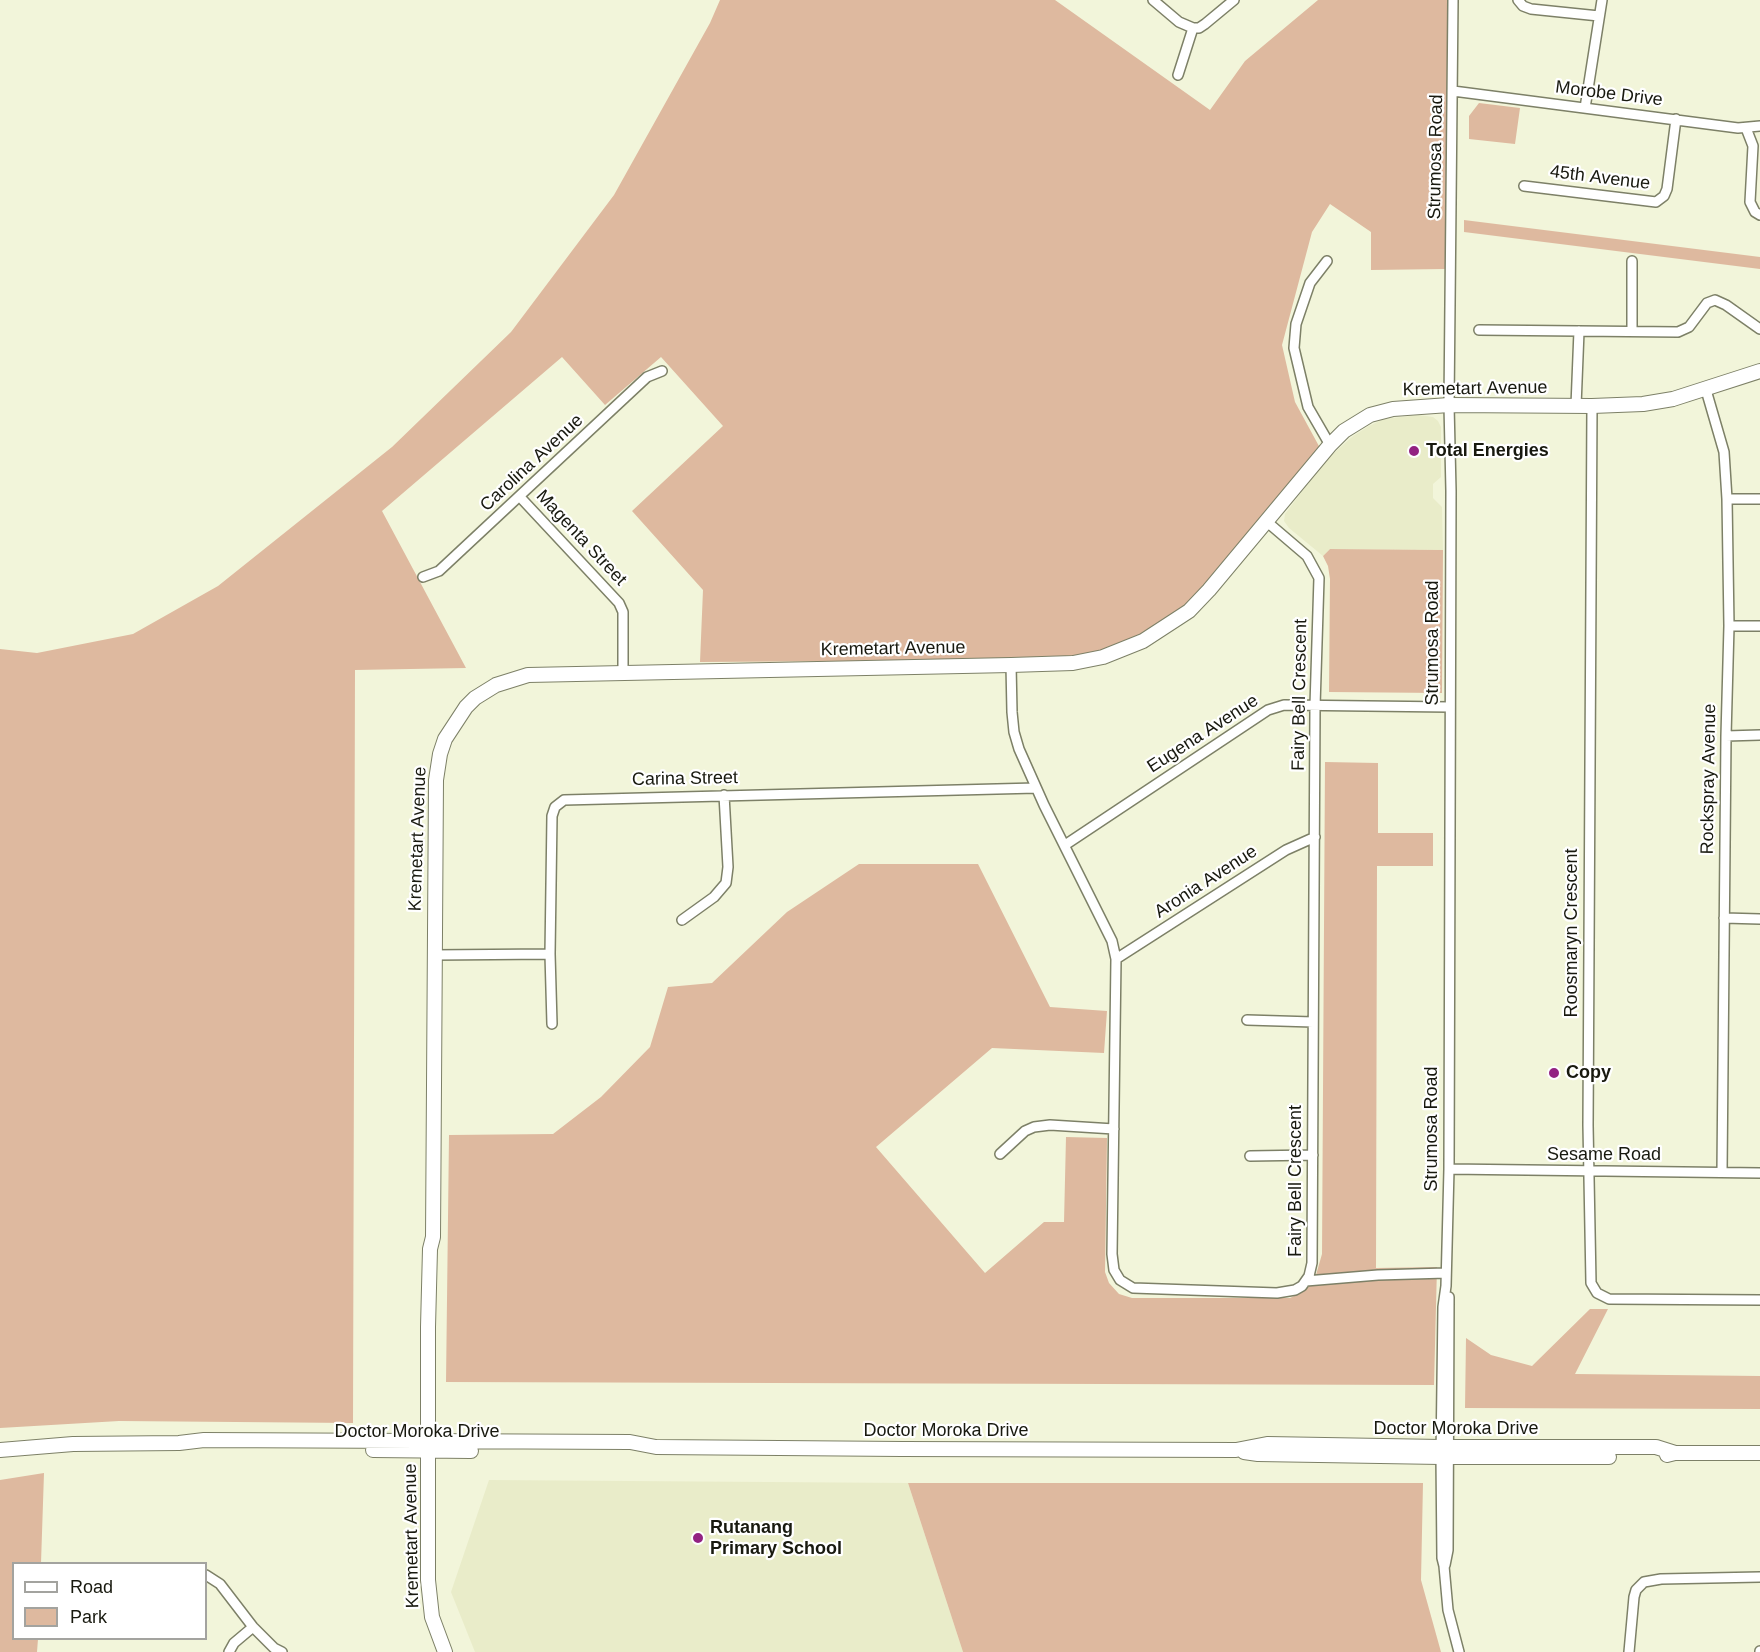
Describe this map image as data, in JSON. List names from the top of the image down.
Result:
{
  "streets": {
    "street": [
      "Morobe Drive",
      "Strumosa Road",
      "45th Avenue",
      "Kremetart Avenue",
      "Carolina Avenue",
      "Magenta Street",
      "Fairy Bell Crescent",
      "Eugena Avenue",
      "Carina Street",
      "Rockspray Avenue",
      "Aronia Avenue",
      "Roosmaryn Crescent",
      "Sesame Road",
      "Doctor Moroka Drive"
    ]
  },
  "crossings": [
    ["Morobe Drive", "Strumosa Road"],
    ["Morobe Drive", "45th Avenue"],
    ["Strumosa Road", "Kremetart Avenue"],
    ["Strumosa Road", "Eugena Avenue"],
    ["Strumosa Road", "Sesame Road"],
    ["Strumosa Road", "Doctor Moroka Drive"],
    ["Kremetart Avenue", "Magenta Street"],
    ["Kremetart Avenue", "Fairy Bell Crescent"],
    ["Kremetart Avenue", "Rockspray Avenue"],
    ["Kremetart Avenue", "Roosmaryn Crescent"],
    ["Kremetart Avenue", "Doctor Moroka Drive"],
    ["Carolina Avenue", "Magenta Street"],
    ["Fairy Bell Crescent", "Eugena Avenue"],
    ["Fairy Bell Crescent", "Carina Street"],
    ["Fairy Bell Crescent", "Aronia Avenue"],
    ["Rockspray Avenue", "Sesame Road"],
    ["Roosmaryn Crescent", "Sesame Road"]
  ],
  "places": ["Total Energies", "Copy", "Rutanang Primary School"],
  "legend": ["Road", "Park"]
}
